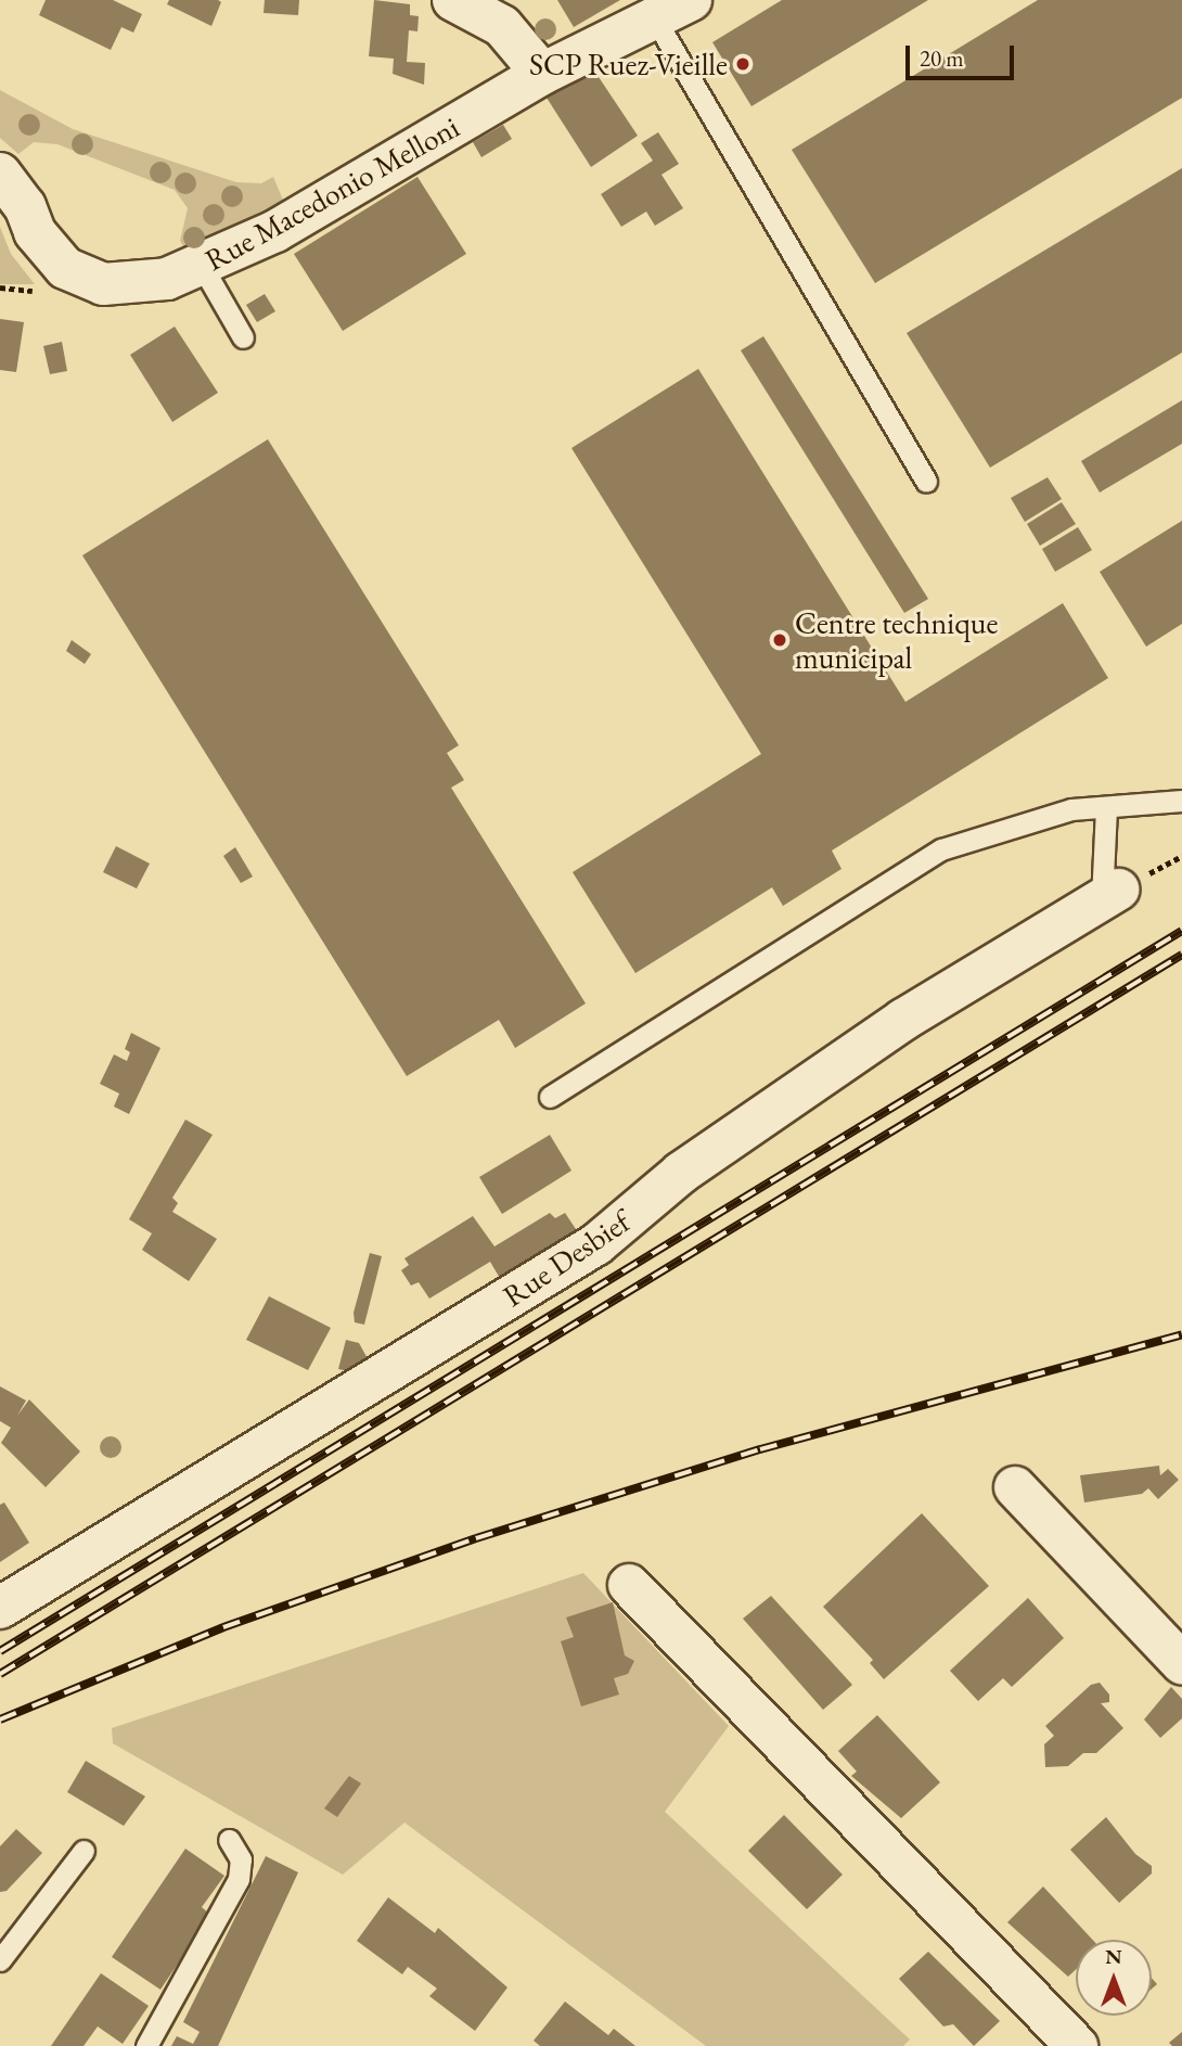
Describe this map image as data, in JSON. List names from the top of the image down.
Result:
{
  "streets": {
    "street": ["Rue Macedonio Melloni", "Rue Desbief"]
  },
  "places": ["SCP Ruez-Vieille", "Centre technique municipal"],
  "scale_bar": "20 m",
  "north": "top"
}
